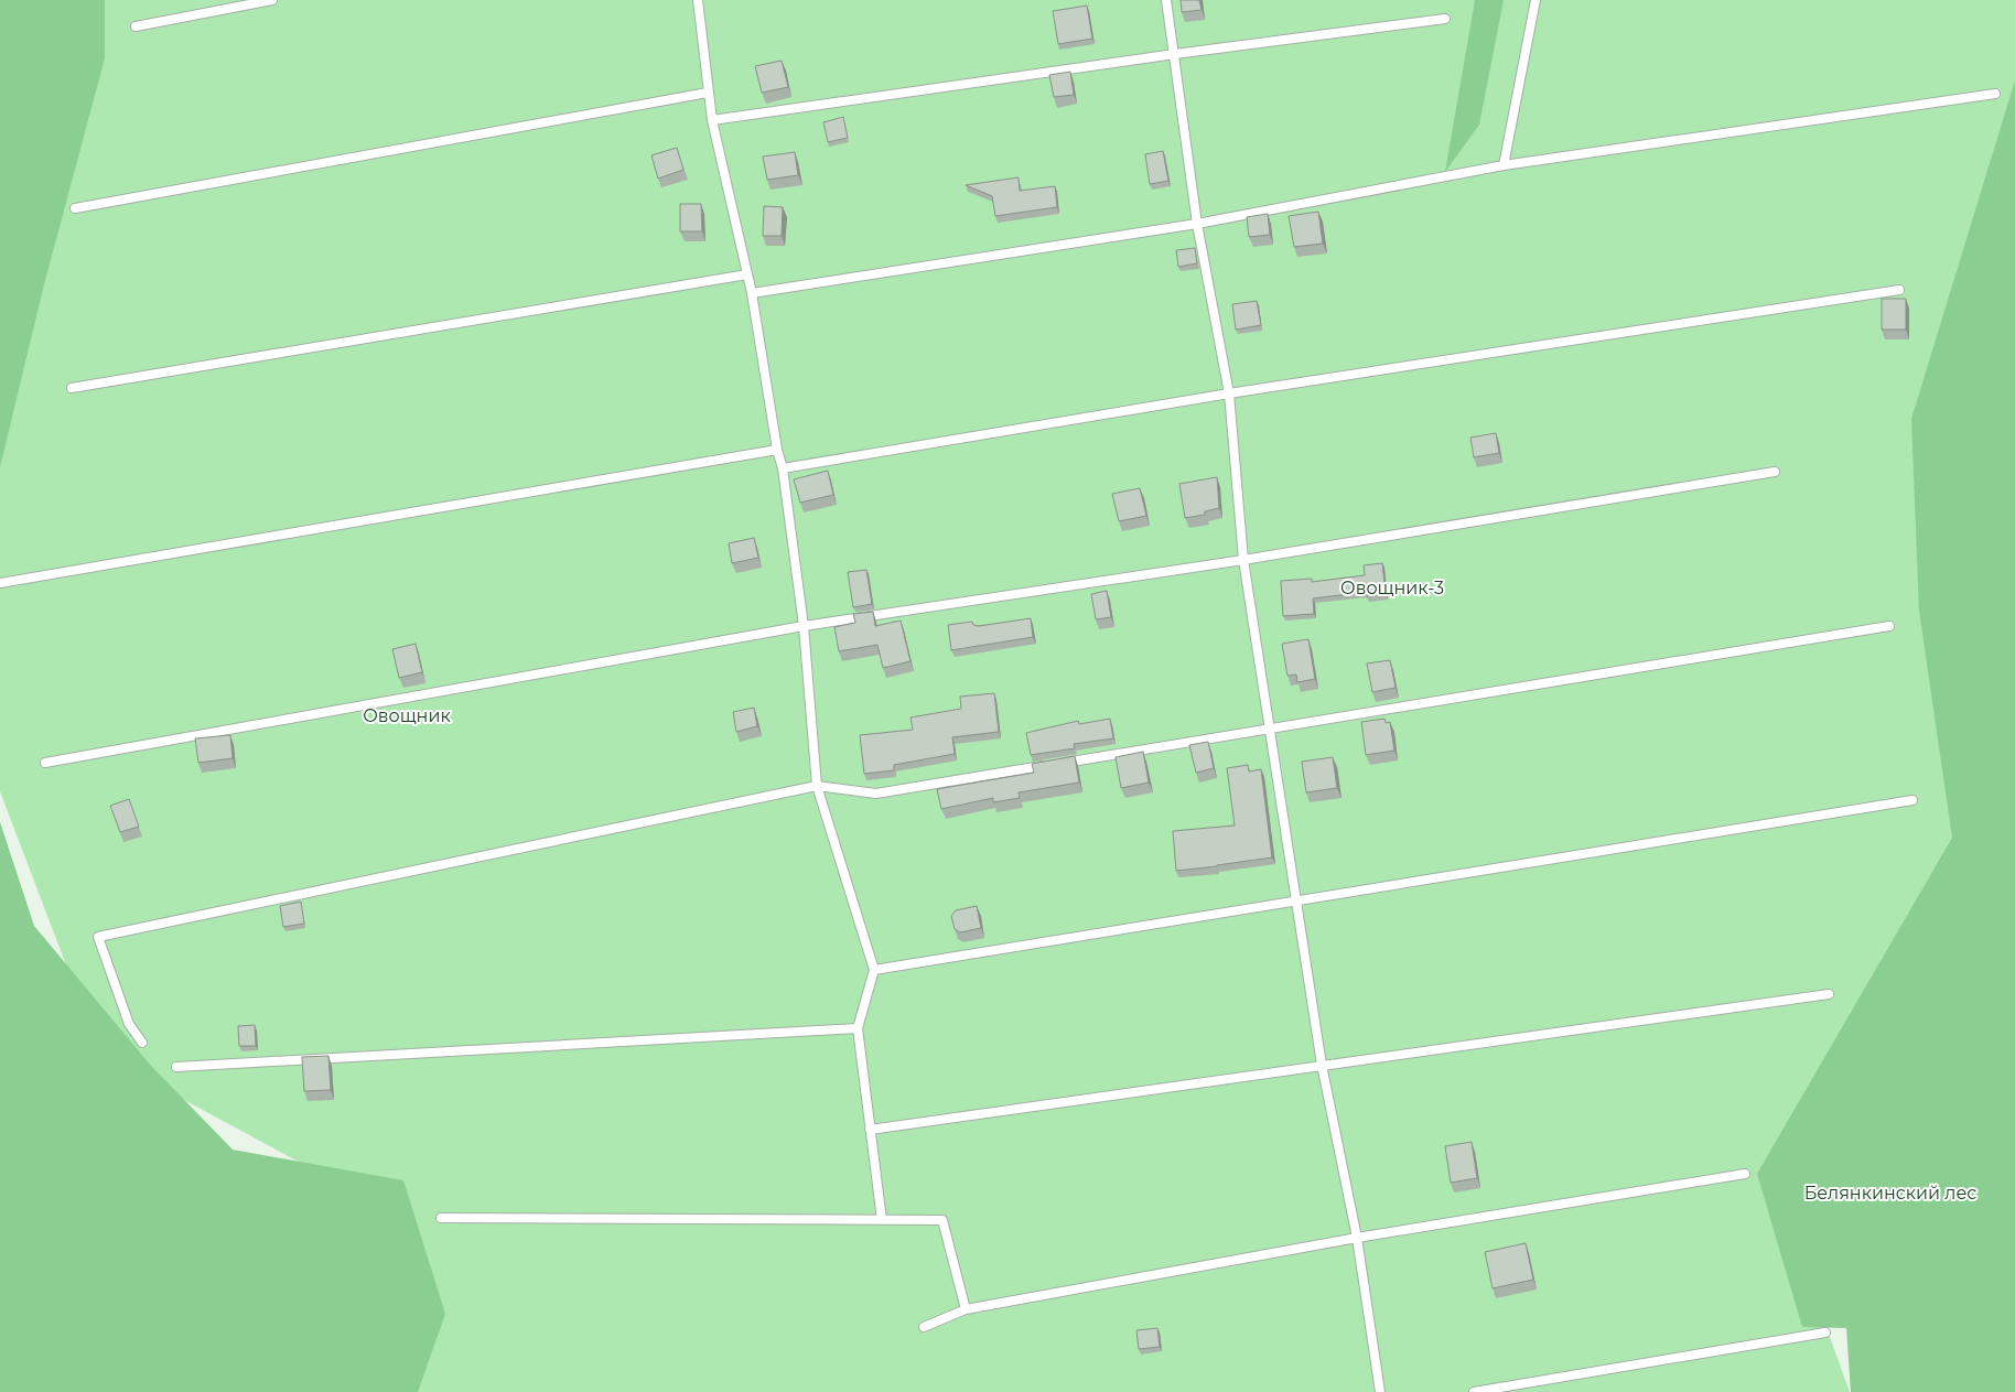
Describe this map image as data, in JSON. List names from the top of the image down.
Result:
{
  "parks": ["Овощник-3", "Овощник", "Белянкинский лес"]
}
